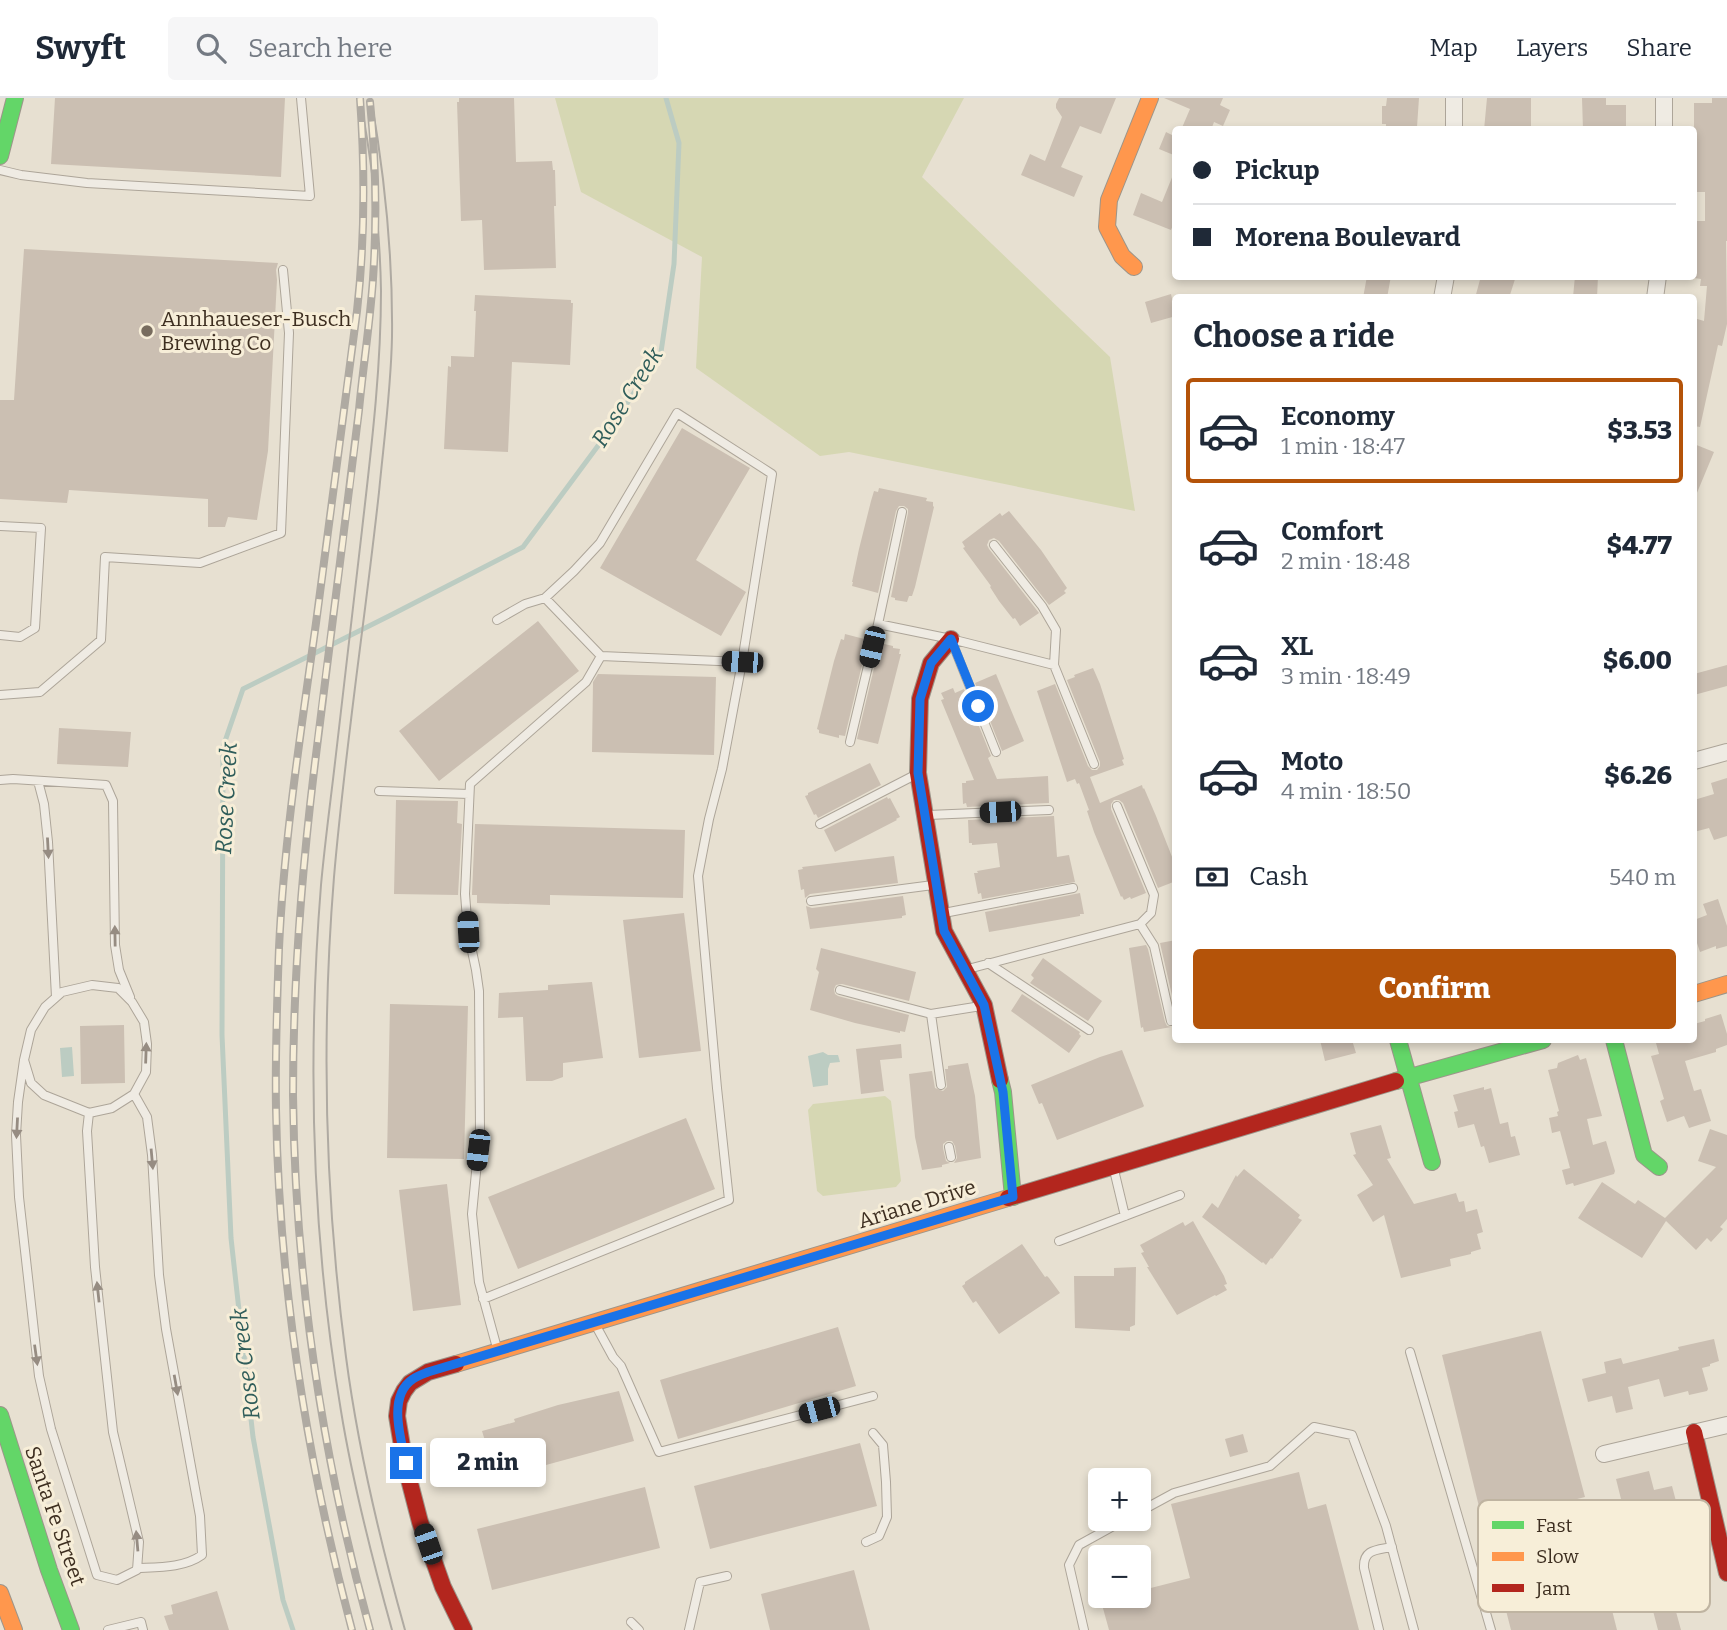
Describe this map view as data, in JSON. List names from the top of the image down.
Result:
{
  "streets": {
    "main road": ["Ariane Drive", "Santa Fe Street"]
  },
  "water": ["Rose Creek"],
  "places": ["Annhaueser-Busch Brewing Co"],
  "legend": ["Fast", "Slow", "Jam"],
  "page": {
    "header": "Swyft",
    "search": "Search here",
    "nav": ["Map", "Layers", "Share"],
    "banner": ["Pickup", "Morena Boulevard"],
    "heading": "Choose a ride",
    "list": [
      {
        "name": "Economy",
        "note": "1 min · 18:47",
        "value": "$3.53"
      },
      {
        "name": "Comfort",
        "note": "2 min · 18:48",
        "value": "$4.77"
      },
      {
        "name": "XL",
        "note": "3 min · 18:49",
        "value": "$6.00"
      },
      {
        "name": "Moto",
        "note": "4 min · 18:50",
        "value": "$6.26"
      }
    ],
    "pay": ["Cash", "540 m"],
    "buttons": "Confirm",
    "bubble": "2 min",
    "map_buttons": ["+", "−"]
  }
}
